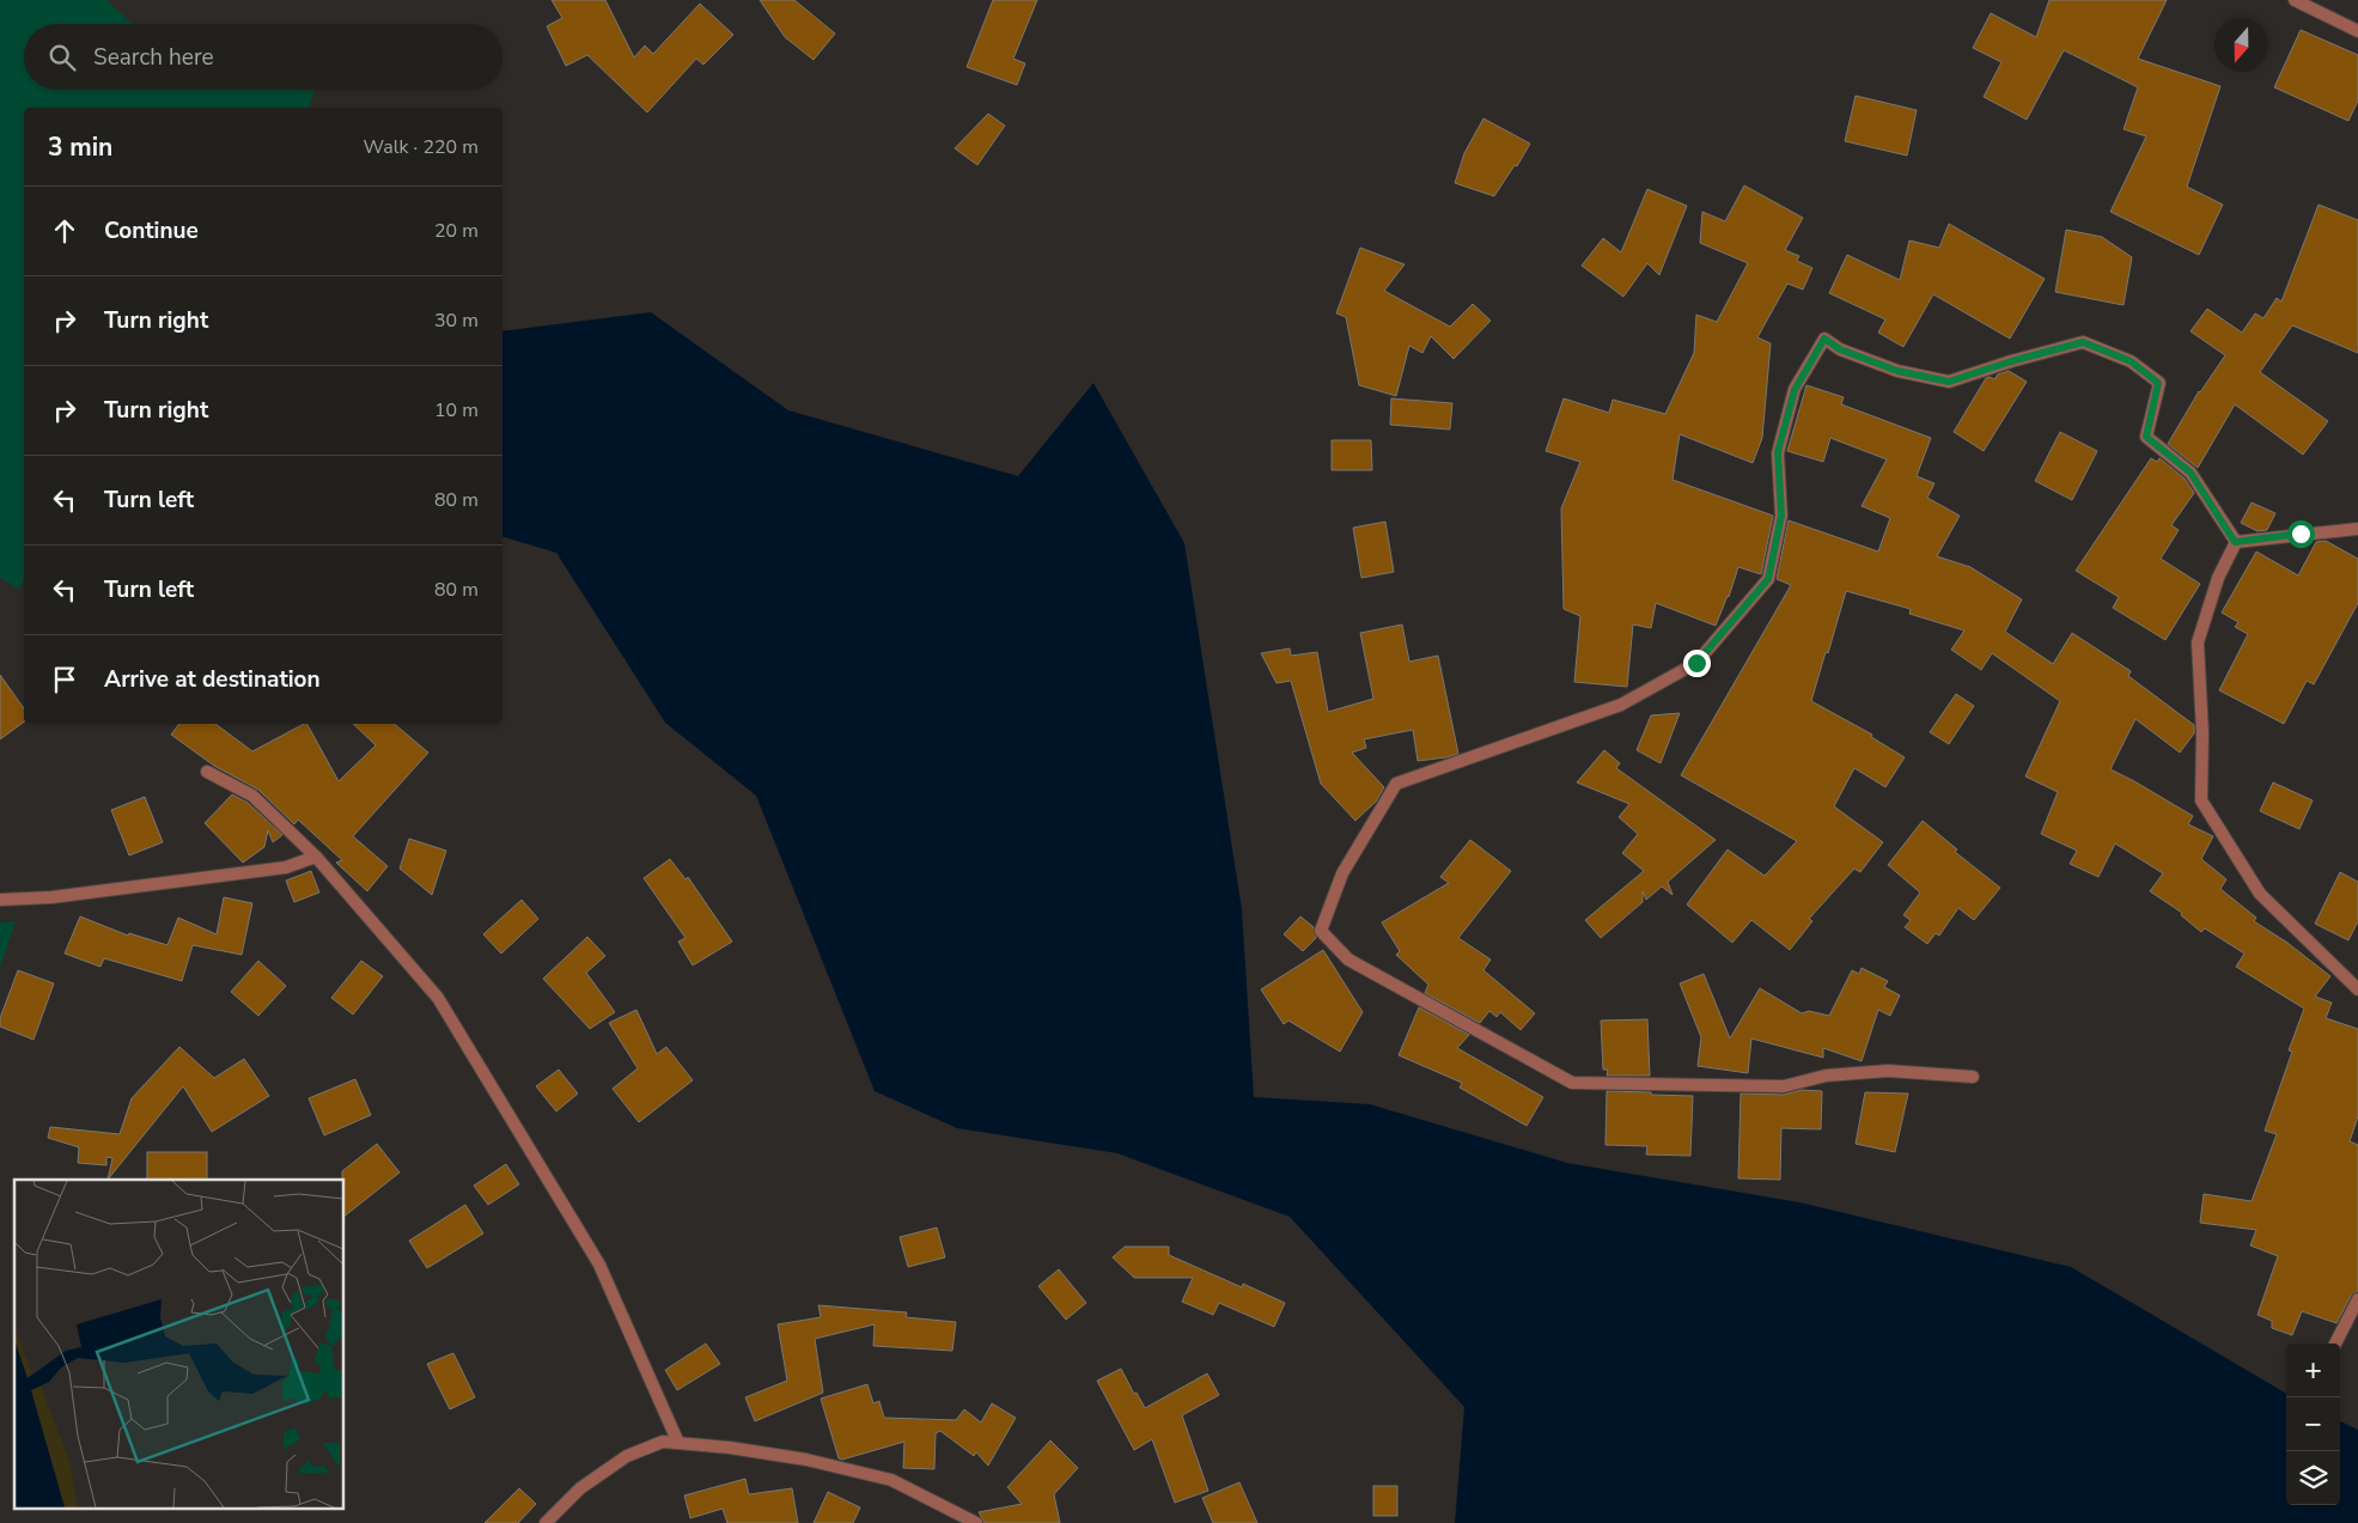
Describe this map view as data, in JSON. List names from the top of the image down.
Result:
{
  "north": "bottom",
  "page": {
    "search": "Search here",
    "heading": ["3 min", "Walk · 220 m"],
    "list": [
      ["Continue", "20 m"],
      ["Turn right", "30 m"],
      ["Turn right", "10 m"],
      ["Turn left", "80 m"],
      ["Turn left", "80 m"],
      "Arrive at destination"
    ],
    "map_buttons": ["+", "−"]
  }
}
